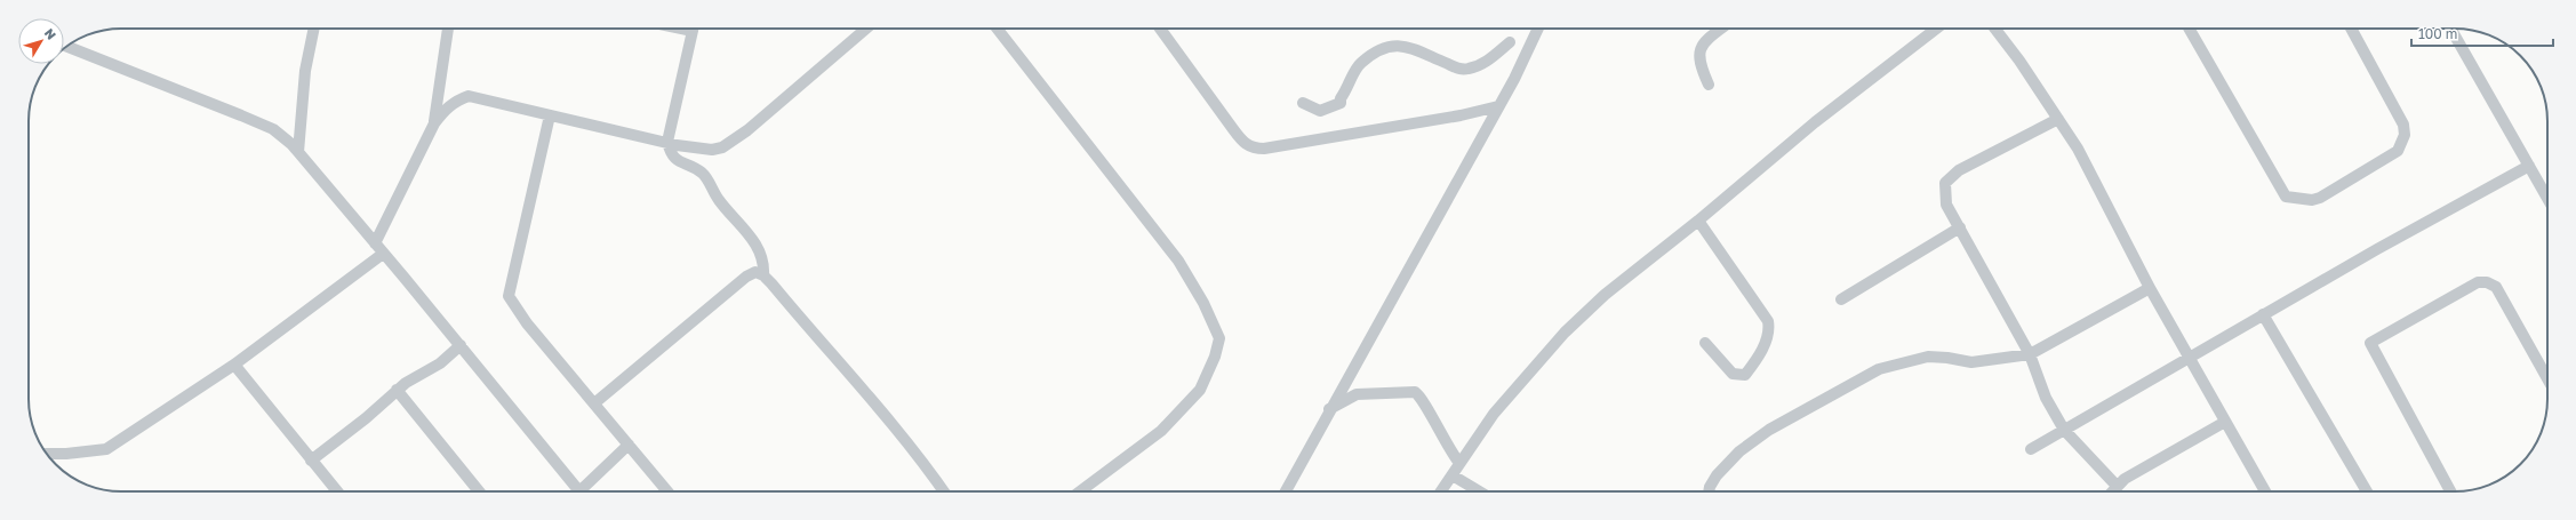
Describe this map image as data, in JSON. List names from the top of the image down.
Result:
{
  "scale_bar": "100 m",
  "north": "top right"
}
